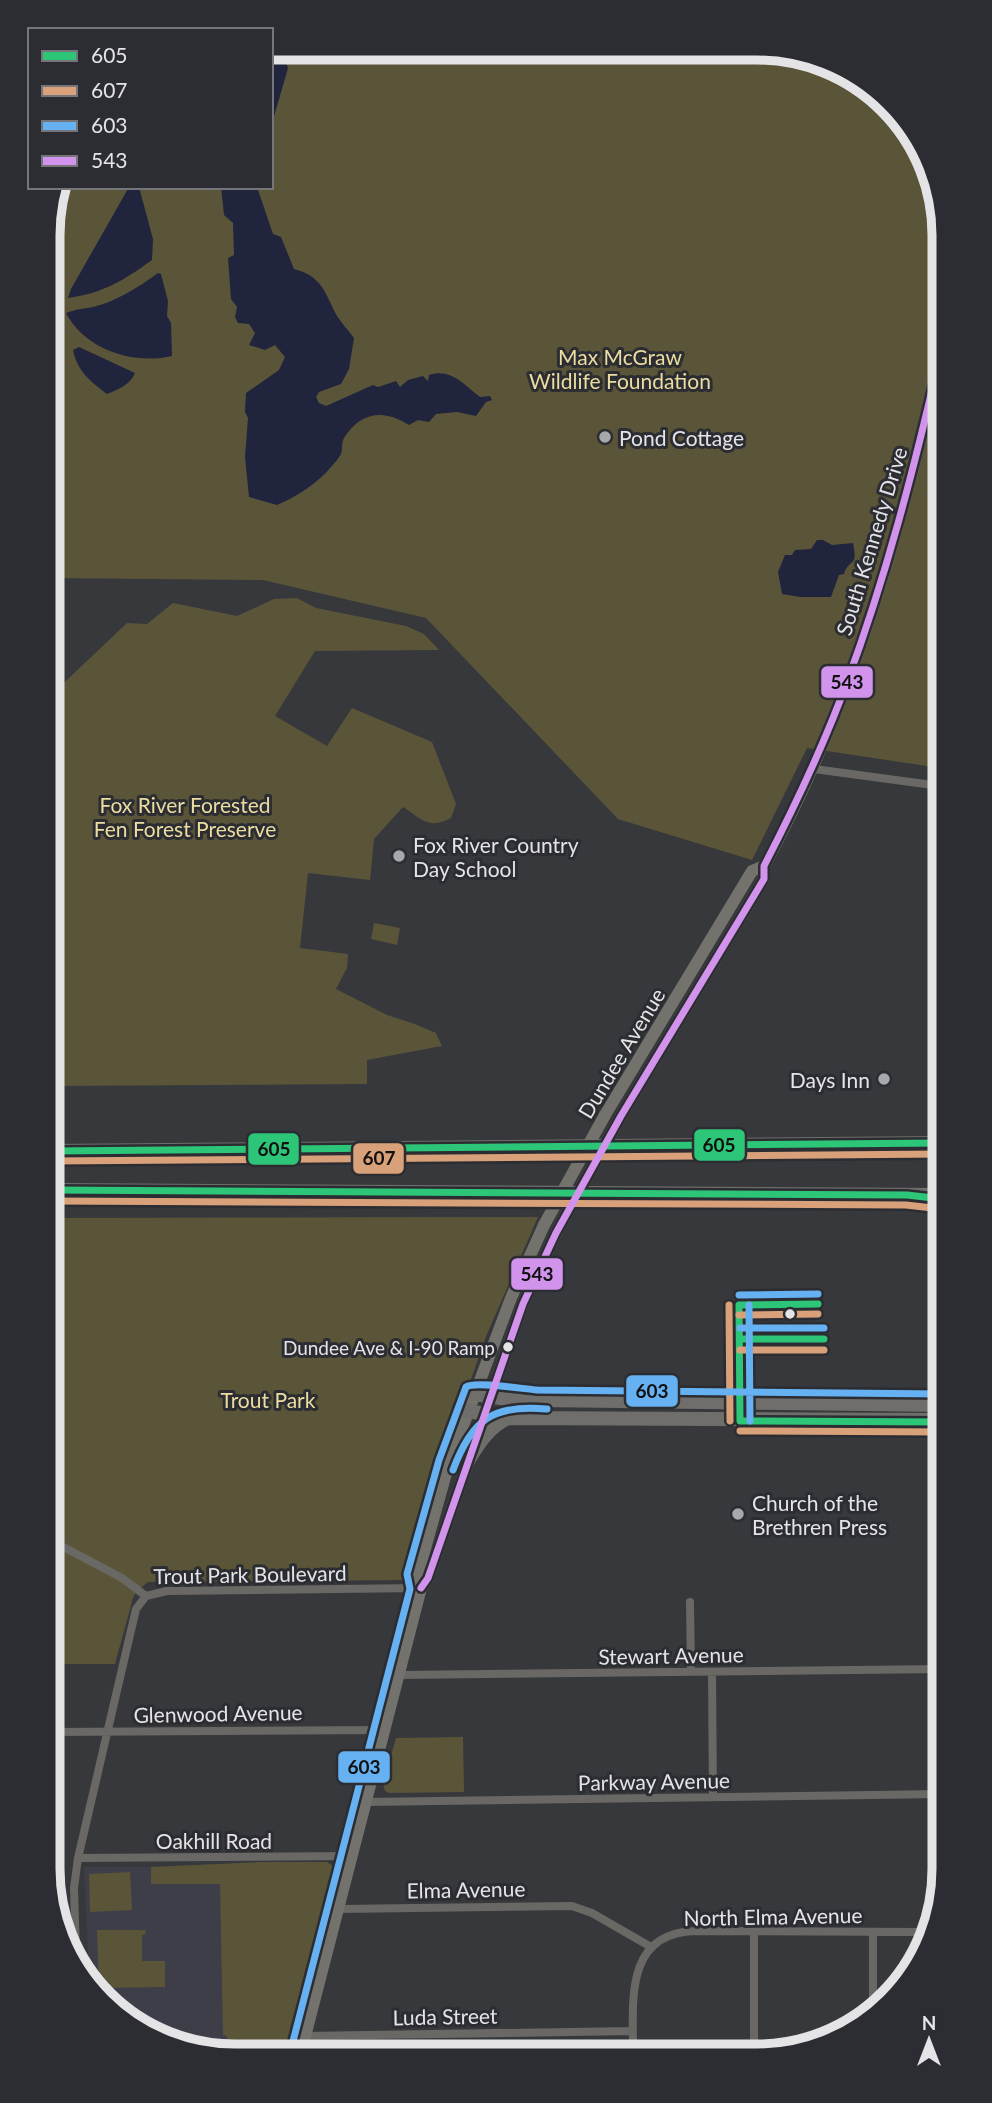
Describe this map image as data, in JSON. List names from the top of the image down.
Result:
{
  "streets": {
    "main road": ["South Kennedy Drive", "Dundee Avenue"],
    "street": [
      "Trout Park Boulevard",
      "Stewart Avenue",
      "Glenwood Avenue",
      "Parkway Avenue",
      "Oakhill Road",
      "Elma Avenue",
      "North Elma Avenue",
      "Luda Street"
    ]
  },
  "crossings": [
    ["South Kennedy Drive", "Dundee Avenue"],
    ["Dundee Avenue", "Trout Park Boulevard"],
    ["Dundee Avenue", "Stewart Avenue"],
    ["Dundee Avenue", "Glenwood Avenue"],
    ["Dundee Avenue", "Parkway Avenue"],
    ["Dundee Avenue", "Oakhill Road"],
    ["Dundee Avenue", "Elma Avenue"],
    ["Dundee Avenue", "Luda Street"],
    ["Elma Avenue", "North Elma Avenue"]
  ],
  "parks": ["Max McGraw Wildlife Foundation", "Fox River Forested Fen Forest Preserve", "Trout Park"],
  "places": [
    "Pond Cottage",
    "Fox River Country Day School",
    "Days Inn",
    "Dundee Ave & I-90 Ramp",
    "Church of the Brethren Press"
  ],
  "lines": [
    "transit line 543",
    "transit line 605",
    "transit line 607",
    "transit line 603"
  ],
  "legend": [
    "605",
    "607",
    "603",
    "543"
  ],
  "north": "top"
}
